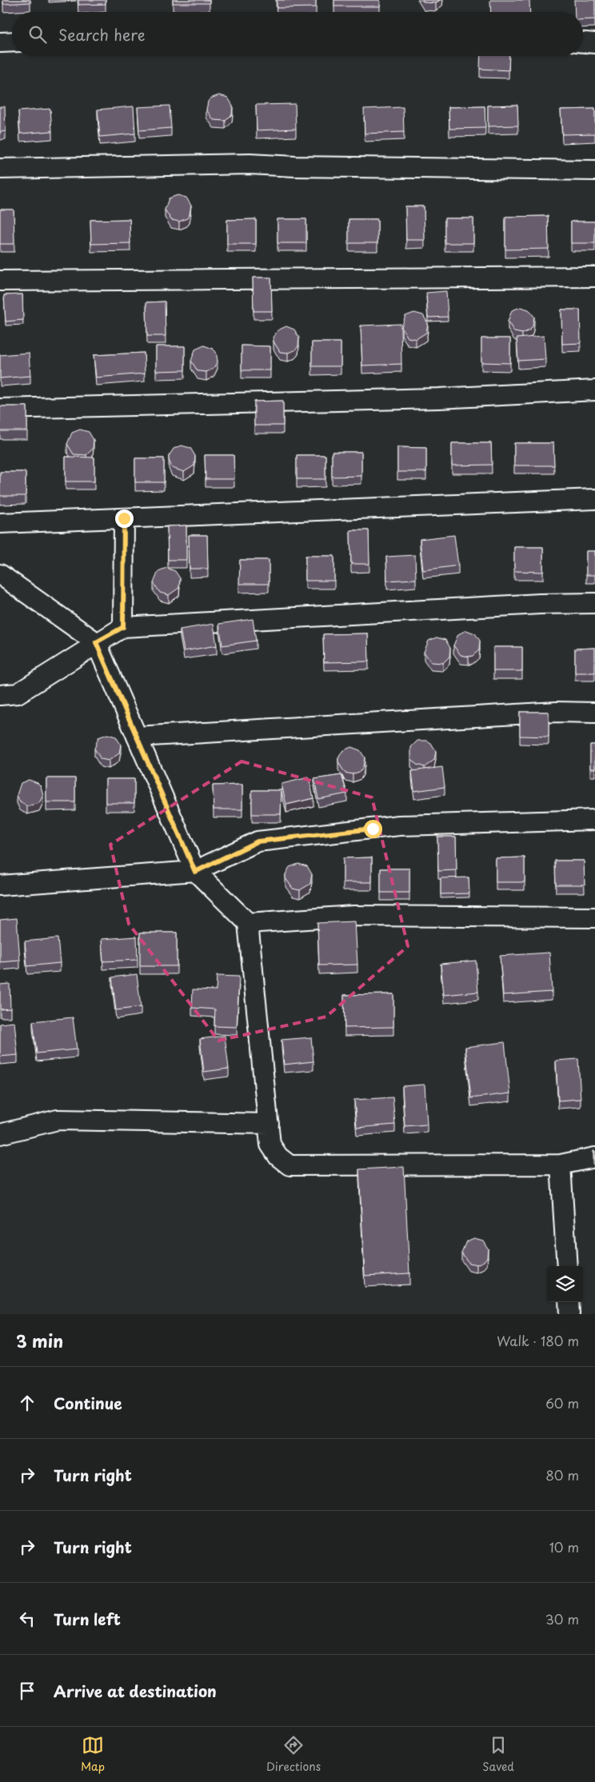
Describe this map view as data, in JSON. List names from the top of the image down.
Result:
{
  "page": {
    "search": "Search here",
    "heading": ["3 min", "Walk · 180 m"],
    "list": [
      ["Continue", "60 m"],
      ["Turn right", "80 m"],
      ["Turn right", "10 m"],
      ["Turn left", "30 m"],
      "Arrive at destination"
    ],
    "nav": ["Map", "Directions", "Saved"]
  }
}
